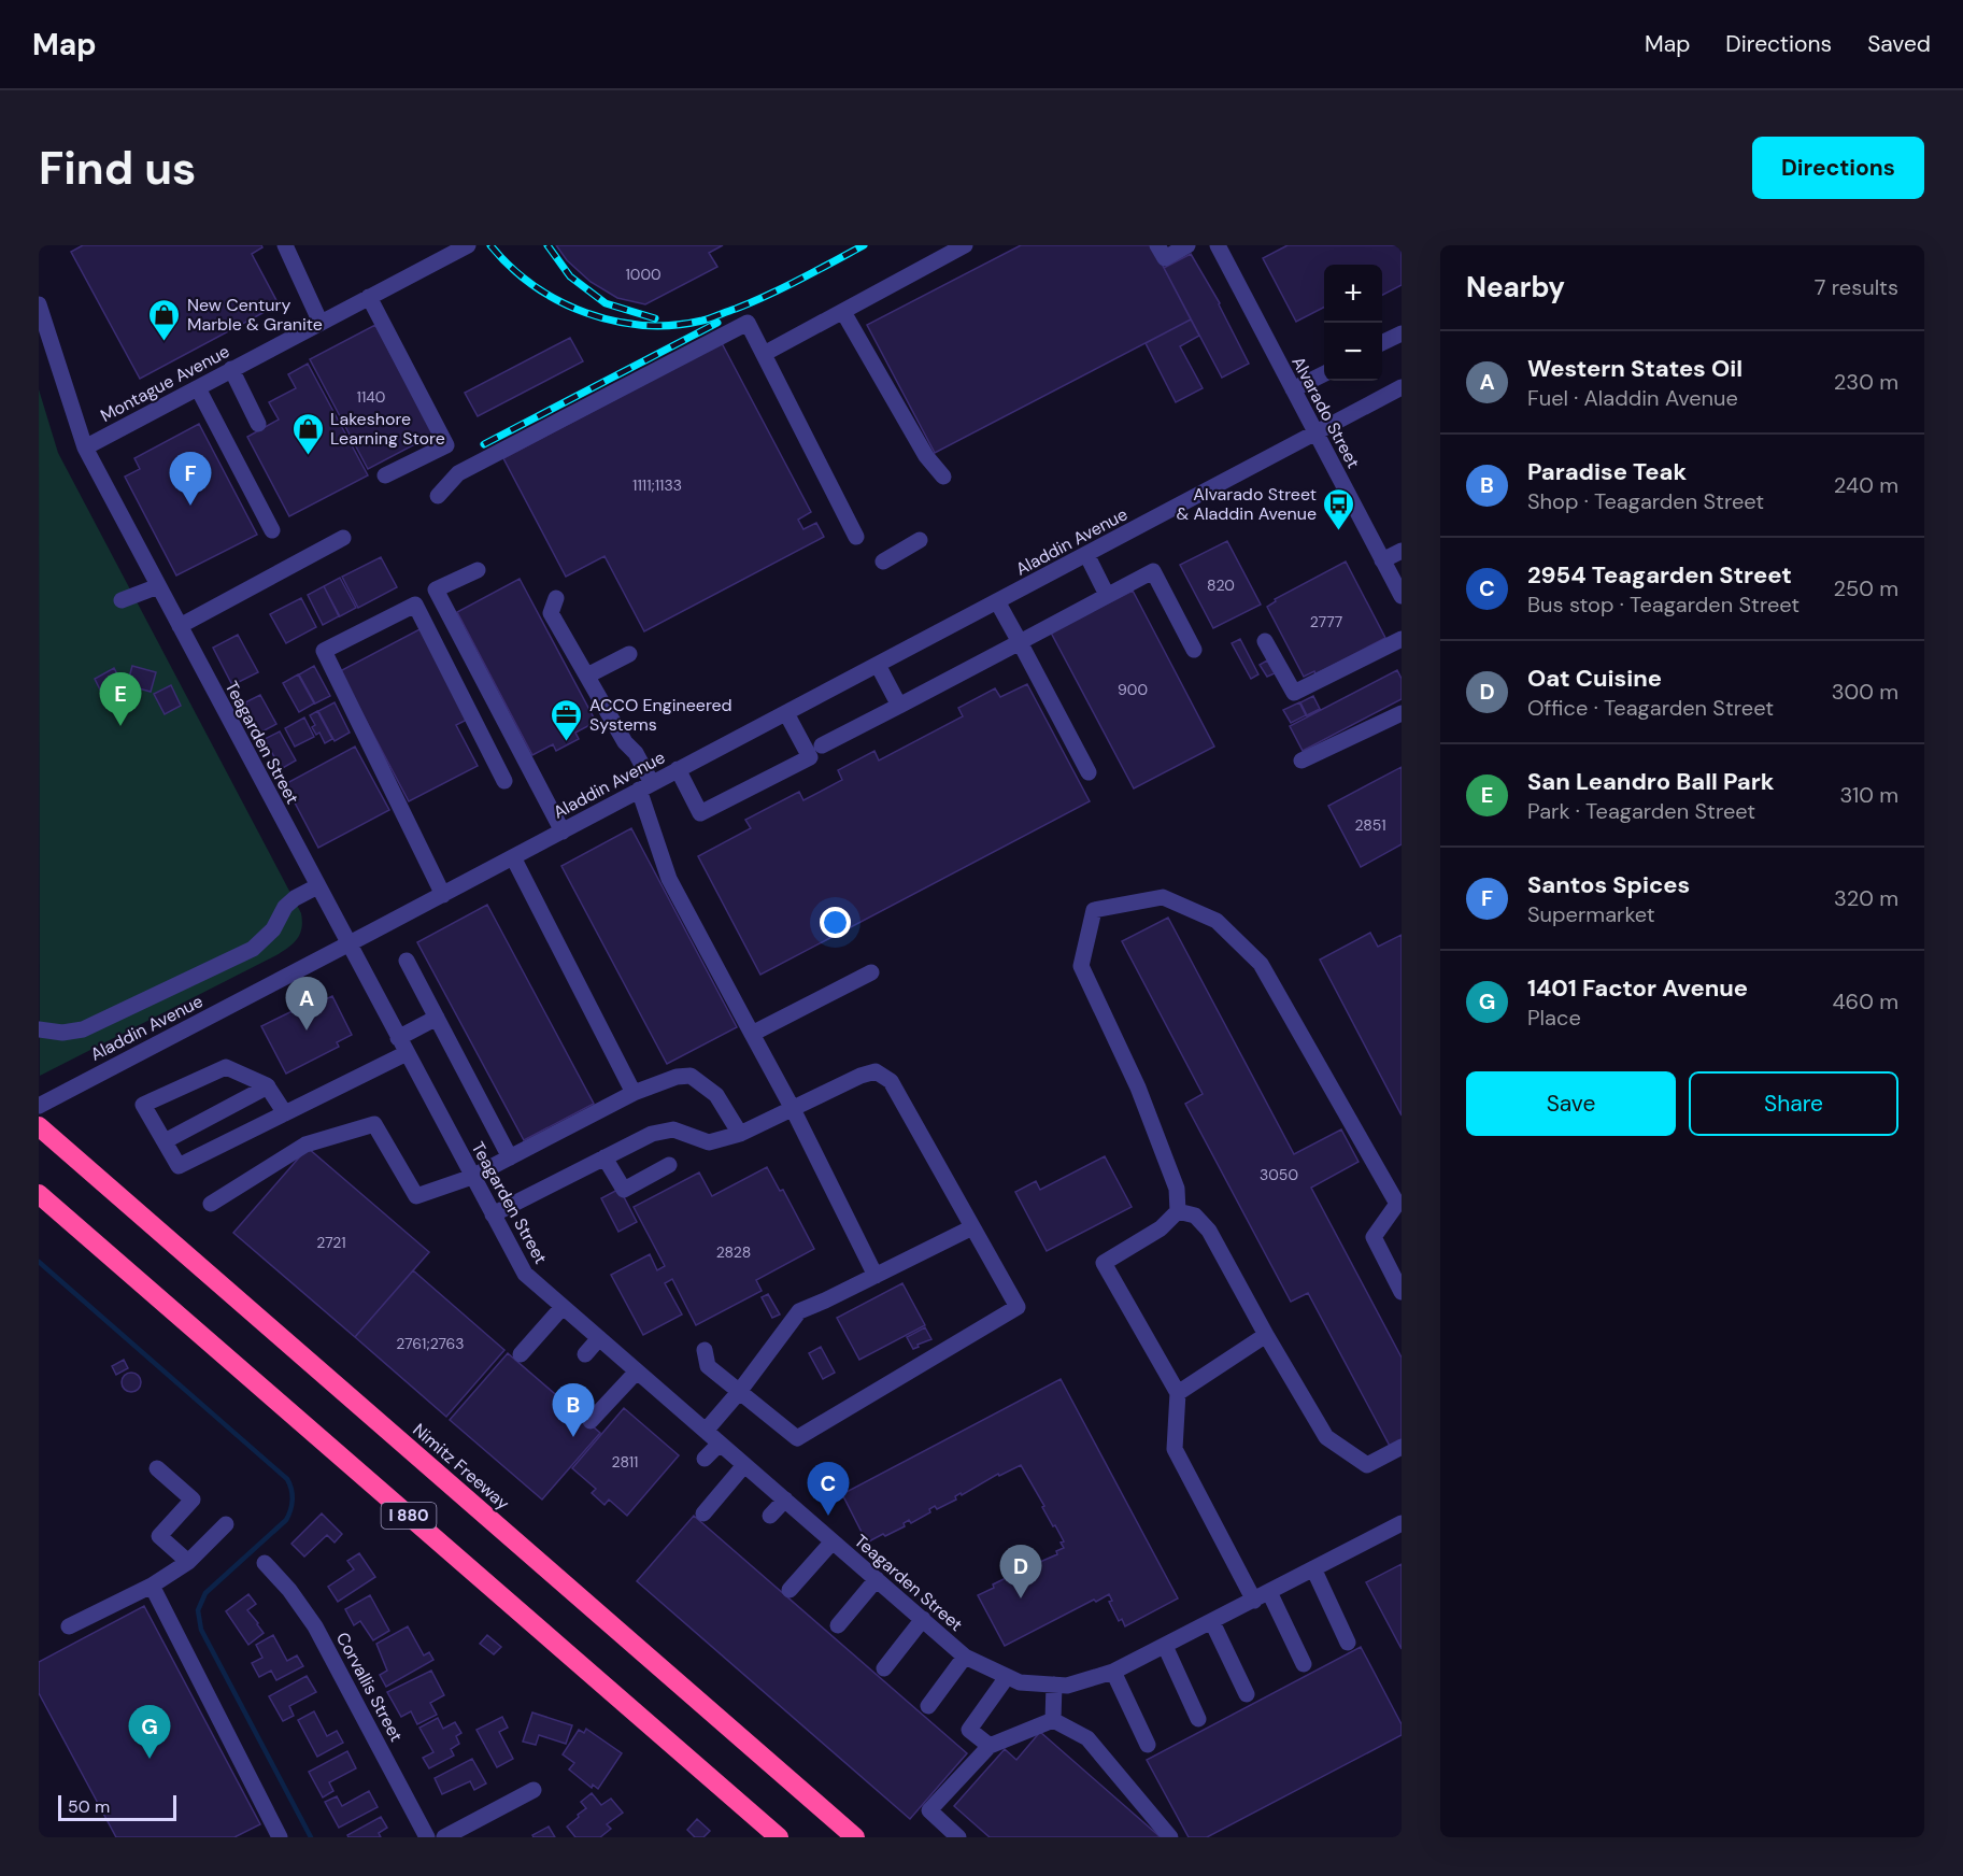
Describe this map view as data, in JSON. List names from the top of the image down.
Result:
{
  "streets": {
    "highway": ["Nimitz Freeway", "I 880"],
    "street": [
      "Montague Avenue",
      "Alvarado Street",
      "Aladdin Avenue",
      "Teagarden Street",
      "Corvallis Street"
    ]
  },
  "crossings": [
    ["Montague Avenue", "Teagarden Street"],
    ["Alvarado Street", "Aladdin Avenue"],
    ["Aladdin Avenue", "Teagarden Street"]
  ],
  "places": {
    "shop": ["New Century Marble & Granite", "Lakeshore Learning Store"],
    "bus stop": ["Alvarado Street & Aladdin Avenue"],
    "office": ["ACCO Engineered Systems"]
  },
  "house_numbers": [
    "1000",
    "1140",
    "1111;1133",
    "820",
    "2777",
    "900",
    "2851",
    "3050",
    "2721",
    "2828",
    "2761;2763",
    "2811"
  ],
  "scale_bar": "50 m",
  "page": {
    "header": "Map",
    "nav": ["Map", "Directions", "Saved"],
    "buttons": [
      "Directions",
      ["Save", "Share"]
    ],
    "title": "Find us",
    "heading": ["Nearby", "7 results"],
    "map_buttons": ["+", "−"],
    "list": [
      {
        "mark": "A",
        "name": "Western States Oil",
        "note": "Fuel · Aladdin Avenue",
        "value": "230 m"
      },
      {
        "mark": "B",
        "name": "Paradise Teak",
        "note": "Shop · Teagarden Street",
        "value": "240 m"
      },
      {
        "mark": "C",
        "name": "2954 Teagarden Street",
        "note": "Bus stop · Teagarden Street",
        "value": "250 m"
      },
      {
        "mark": "D",
        "name": "Oat Cuisine",
        "note": "Office · Teagarden Street",
        "value": "300 m"
      },
      {
        "mark": "E",
        "name": "San Leandro Ball Park",
        "note": "Park · Teagarden Street",
        "value": "310 m"
      },
      {
        "mark": "F",
        "name": "Santos Spices",
        "note": "Supermarket",
        "value": "320 m"
      },
      {
        "mark": "G",
        "name": "1401 Factor Avenue",
        "note": "Place",
        "value": "460 m"
      }
    ],
    "pins": [
      "F",
      "E",
      "A",
      "B",
      "C",
      "D",
      "G"
    ],
    "scale": "50 m"
  }
}
